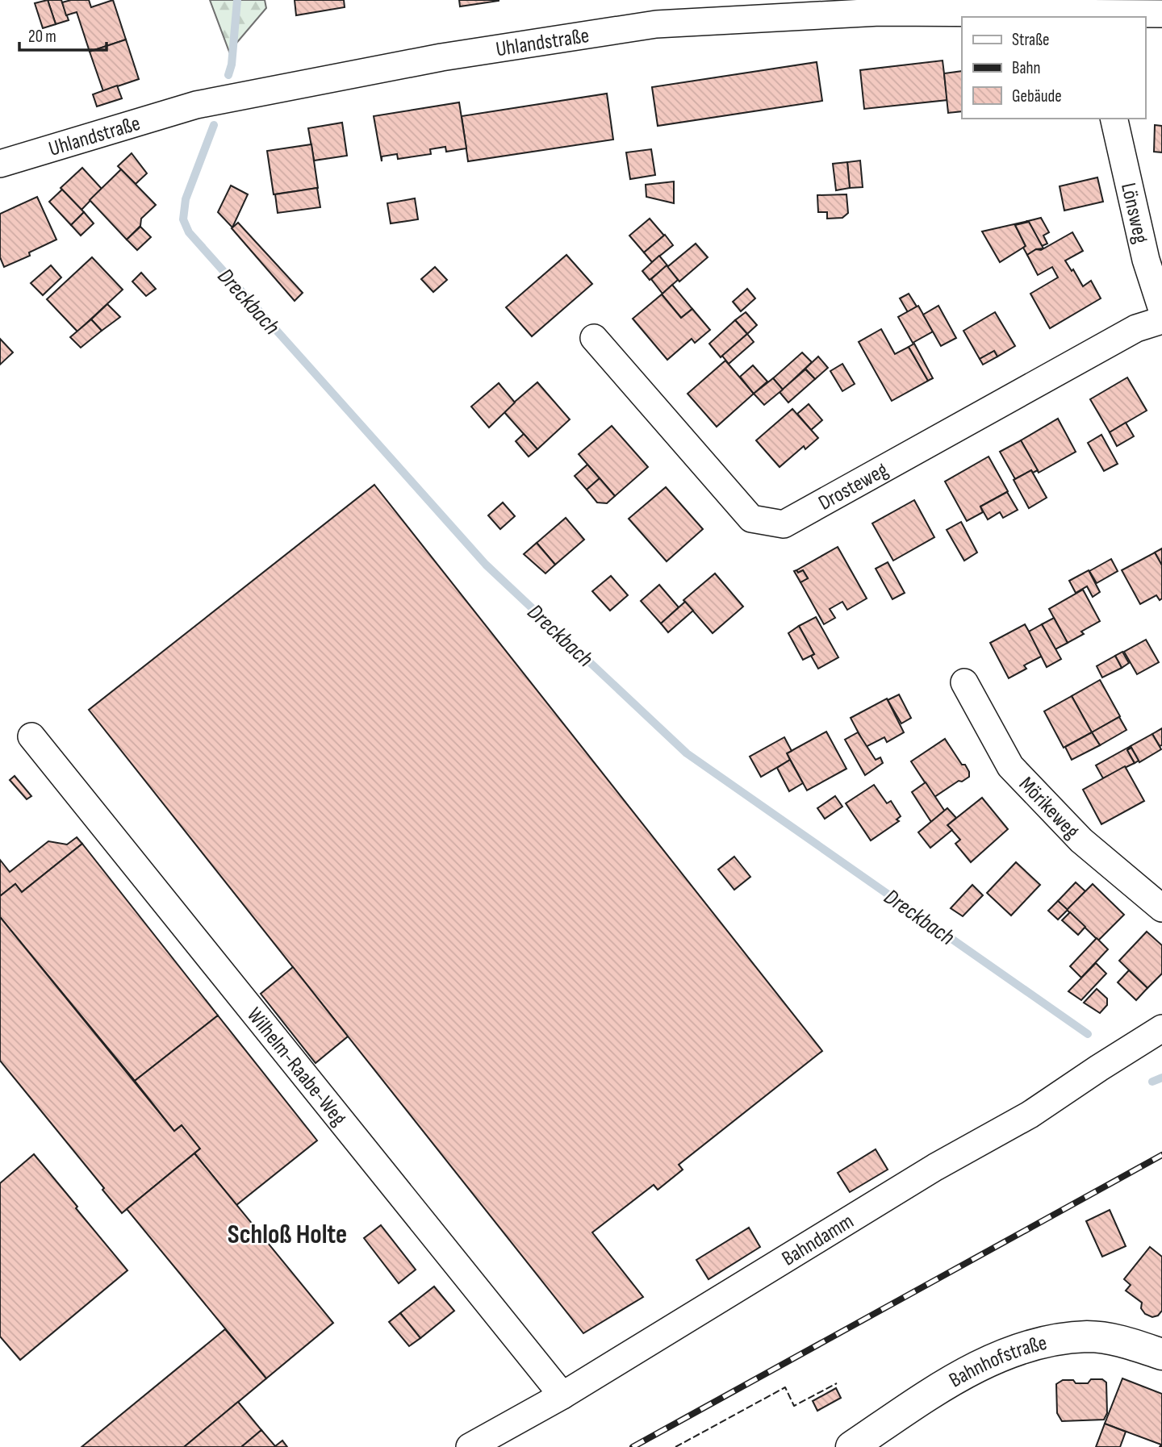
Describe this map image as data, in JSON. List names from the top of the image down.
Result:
{
  "streets": {
    "street": [
      "Uhlandstraße",
      "Lönsweg",
      "Drosteweg",
      "Mörikeweg",
      "Wilhelm-Raabe-Weg",
      "Bahndamm",
      "Bahnhofstraße"
    ]
  },
  "crossings": [
    ["Wilhelm-Raabe-Weg", "Bahndamm"]
  ],
  "districts": ["Schloß Holte"],
  "water": ["Dreckbach"],
  "legend": ["Straße", "Bahn", "Gebäude"],
  "scale_bar": "20 m"
}
